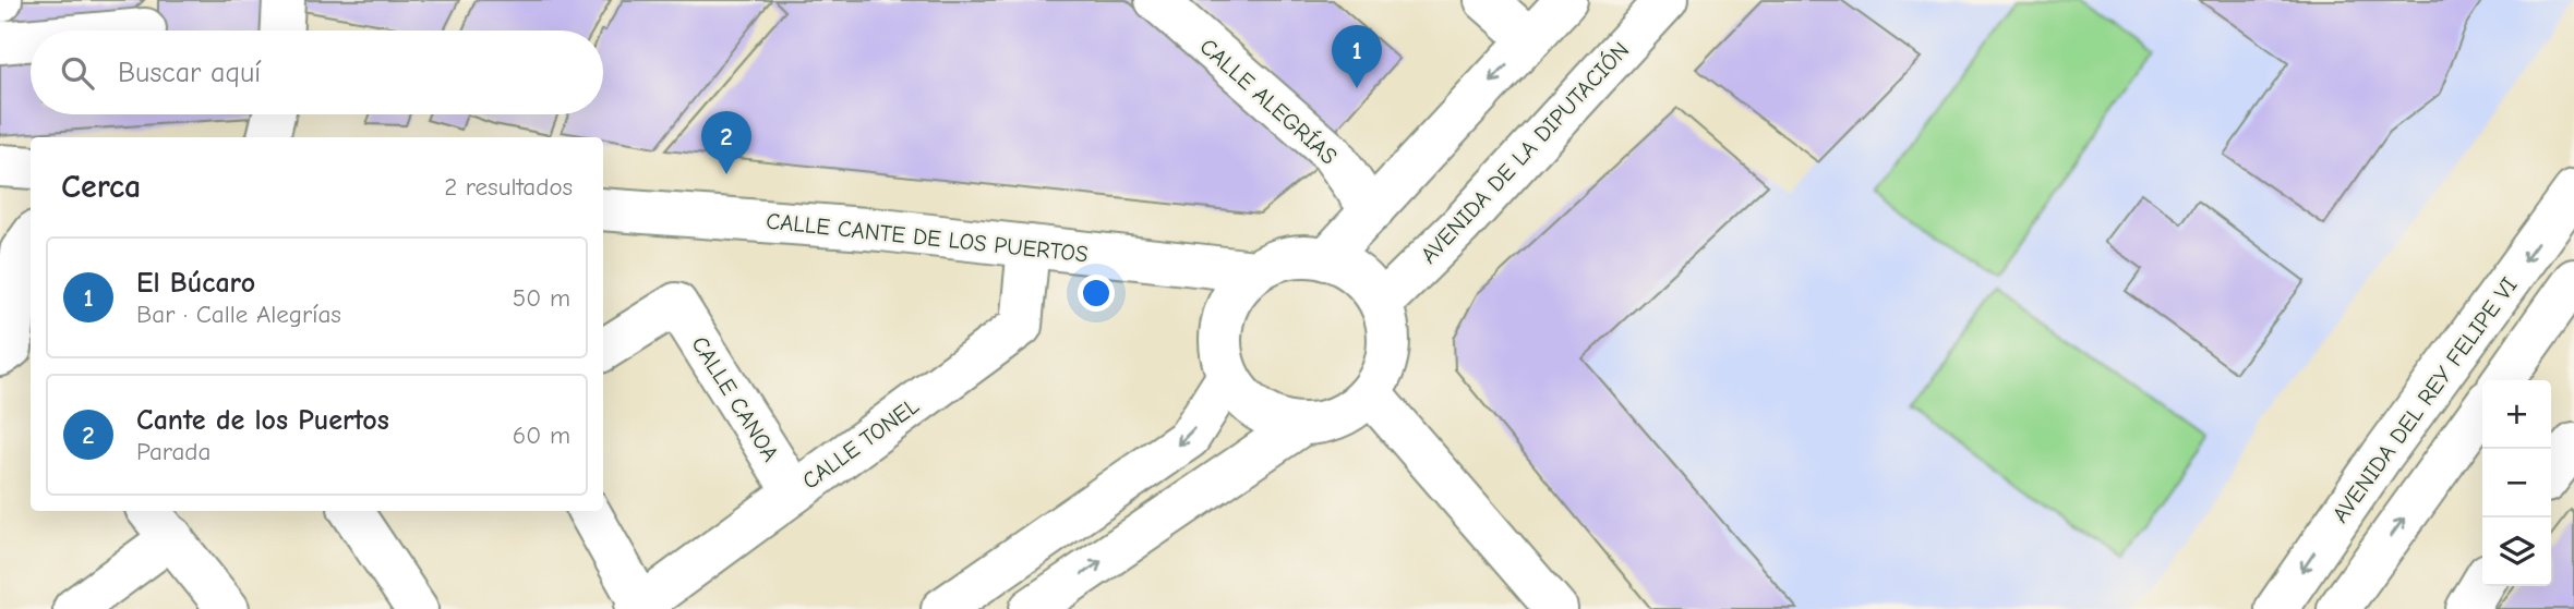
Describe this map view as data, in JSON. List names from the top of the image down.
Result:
{
  "streets": {
    "street": [
      "CALLE ALEGRÍAS",
      "AVENIDA DE LA DIPUTACIÓN",
      "CALLE CANTE DE LOS PUERTOS",
      "CALLE CANOA",
      "AVENIDA DEL REY FELIPE VI",
      "CALLE TONEL"
    ]
  },
  "crossings": [
    ["AVENIDA DE LA DIPUTACIÓN", "CALLE CANTE DE LOS PUERTOS"],
    ["CALLE CANTE DE LOS PUERTOS", "CALLE TONEL"],
    ["CALLE CANOA", "CALLE TONEL"]
  ],
  "page": {
    "pins": ["1", "2"],
    "search": "Buscar aquí",
    "heading": ["Cerca", "2 resultados"],
    "list": [
      {
        "mark": "1",
        "name": "El Búcaro",
        "note": "Bar · Calle Alegrías",
        "value": "50 m"
      },
      {
        "mark": "2",
        "name": "Cante de los Puertos",
        "note": "Parada",
        "value": "60 m"
      }
    ],
    "map_buttons": ["+", "−"]
  }
}
